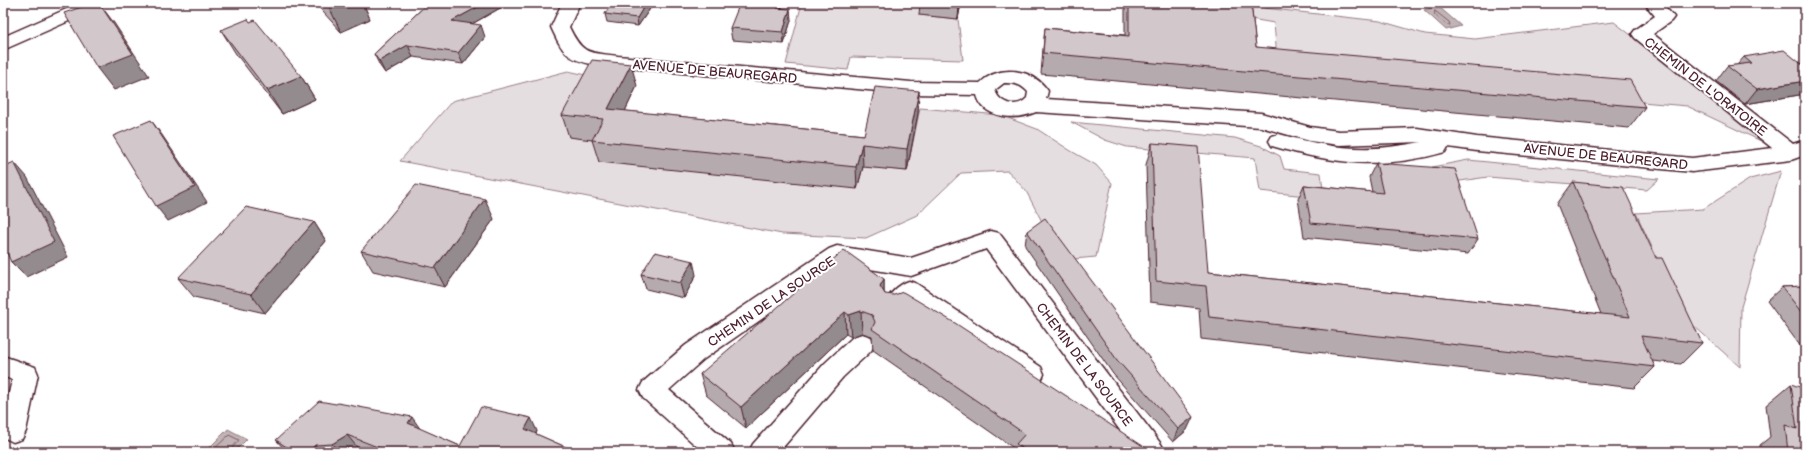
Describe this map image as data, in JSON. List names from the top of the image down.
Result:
{
  "streets": {
    "street": ["AVENUE DE BEAUREGARD", "CHEMIN DE L'ORATOIRE", "CHEMIN DE LA SOURCE"]
  },
  "crossings": [
    ["AVENUE DE BEAUREGARD", "CHEMIN DE L'ORATOIRE"]
  ]
}
